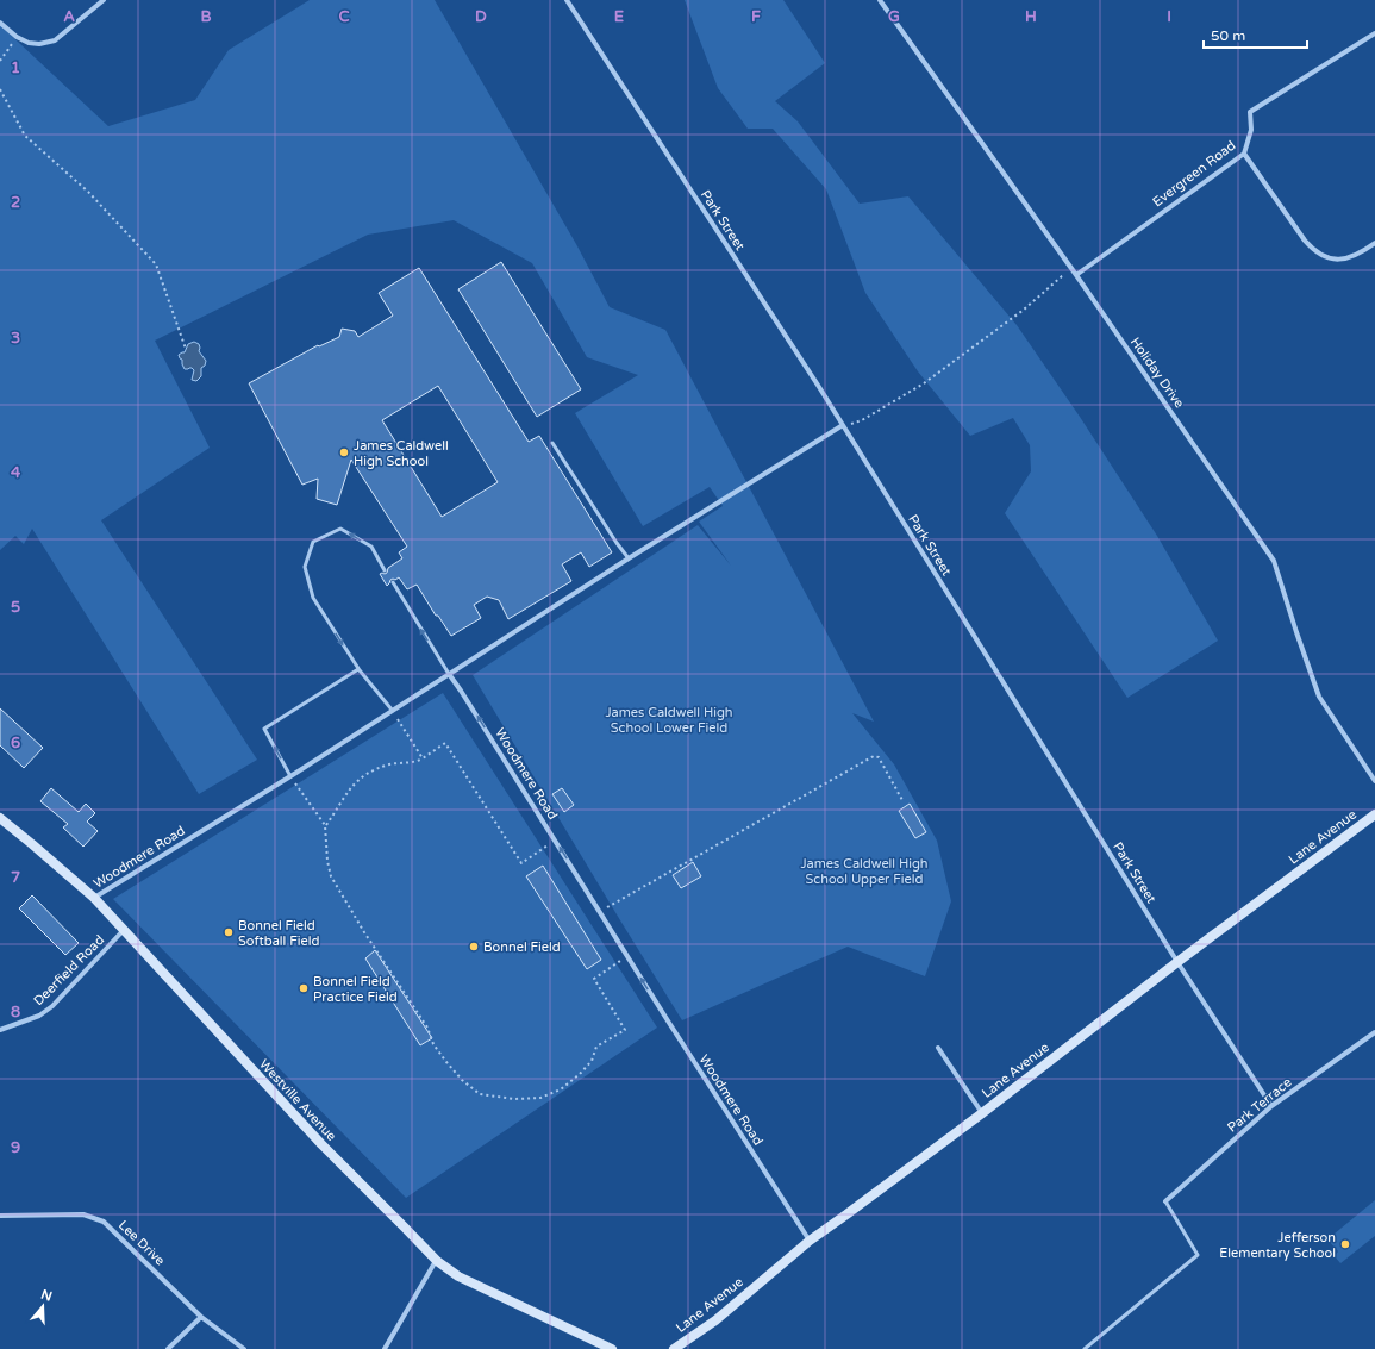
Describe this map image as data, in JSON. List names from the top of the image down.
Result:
{
  "streets": {
    "street": [
      "Evergreen Road",
      "Park Street",
      "Holiday Drive",
      "Woodmere Road",
      "Lane Avenue",
      "Deerfield Road",
      "Westville Avenue",
      "Park Terrace",
      "Lee Drive"
    ]
  },
  "crossings": [
    ["Evergreen Road", "Holiday Drive"],
    ["Park Street", "Lane Avenue"],
    ["Park Street", "Park Terrace"],
    ["Woodmere Road", "Lane Avenue"],
    ["Woodmere Road", "Westville Avenue"],
    ["Deerfield Road", "Westville Avenue"]
  ],
  "one_way": ["Woodmere Road"],
  "parks": ["James Caldwell High School Lower Field", "James Caldwell High School Upper Field"],
  "places": [
    "James Caldwell High School",
    "Bonnel Field Softball Field",
    "Bonnel Field",
    "Bonnel Field Practice Field",
    "Jefferson Elementary School"
  ],
  "scale_bar": "50 m",
  "north": "top",
  "grid": {
    "columns": [
      "A",
      "B",
      "C",
      "D",
      "E",
      "F",
      "G",
      "H",
      "I"
    ],
    "rows": [
      "1",
      "2",
      "3",
      "4",
      "5",
      "6",
      "7",
      "8",
      "9"
    ]
  }
}
